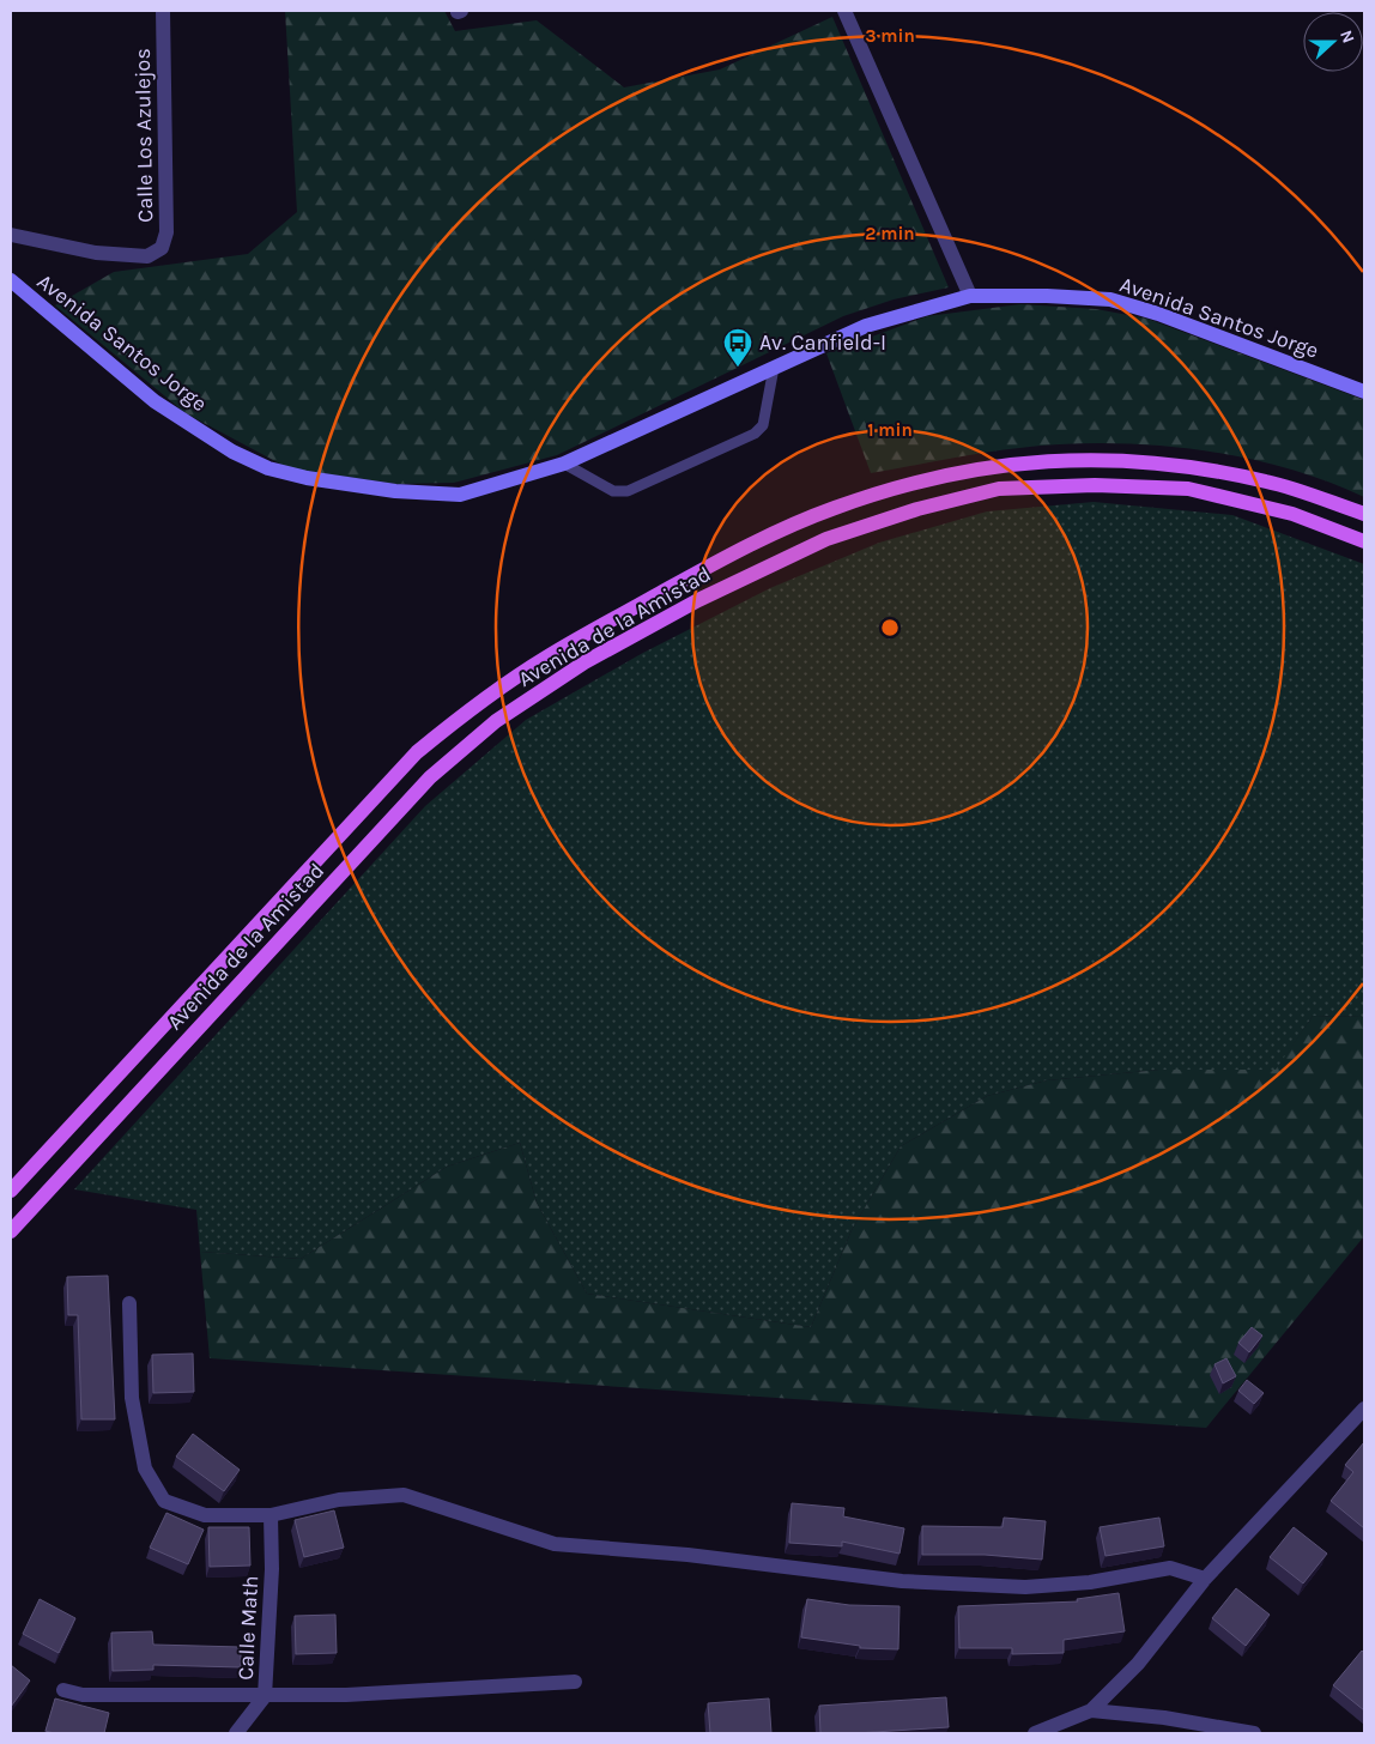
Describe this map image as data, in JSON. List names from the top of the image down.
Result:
{
  "streets": {
    "main road": ["Avenida Santos Jorge", "Avenida de la Amistad"],
    "street": ["Calle Los Azulejos", "Calle Math"]
  },
  "places": {
    "bus stop": ["Av. Canfield-I"]
  },
  "north": "right",
  "rings": ["3 min", "2 min", "1 min"]
}
